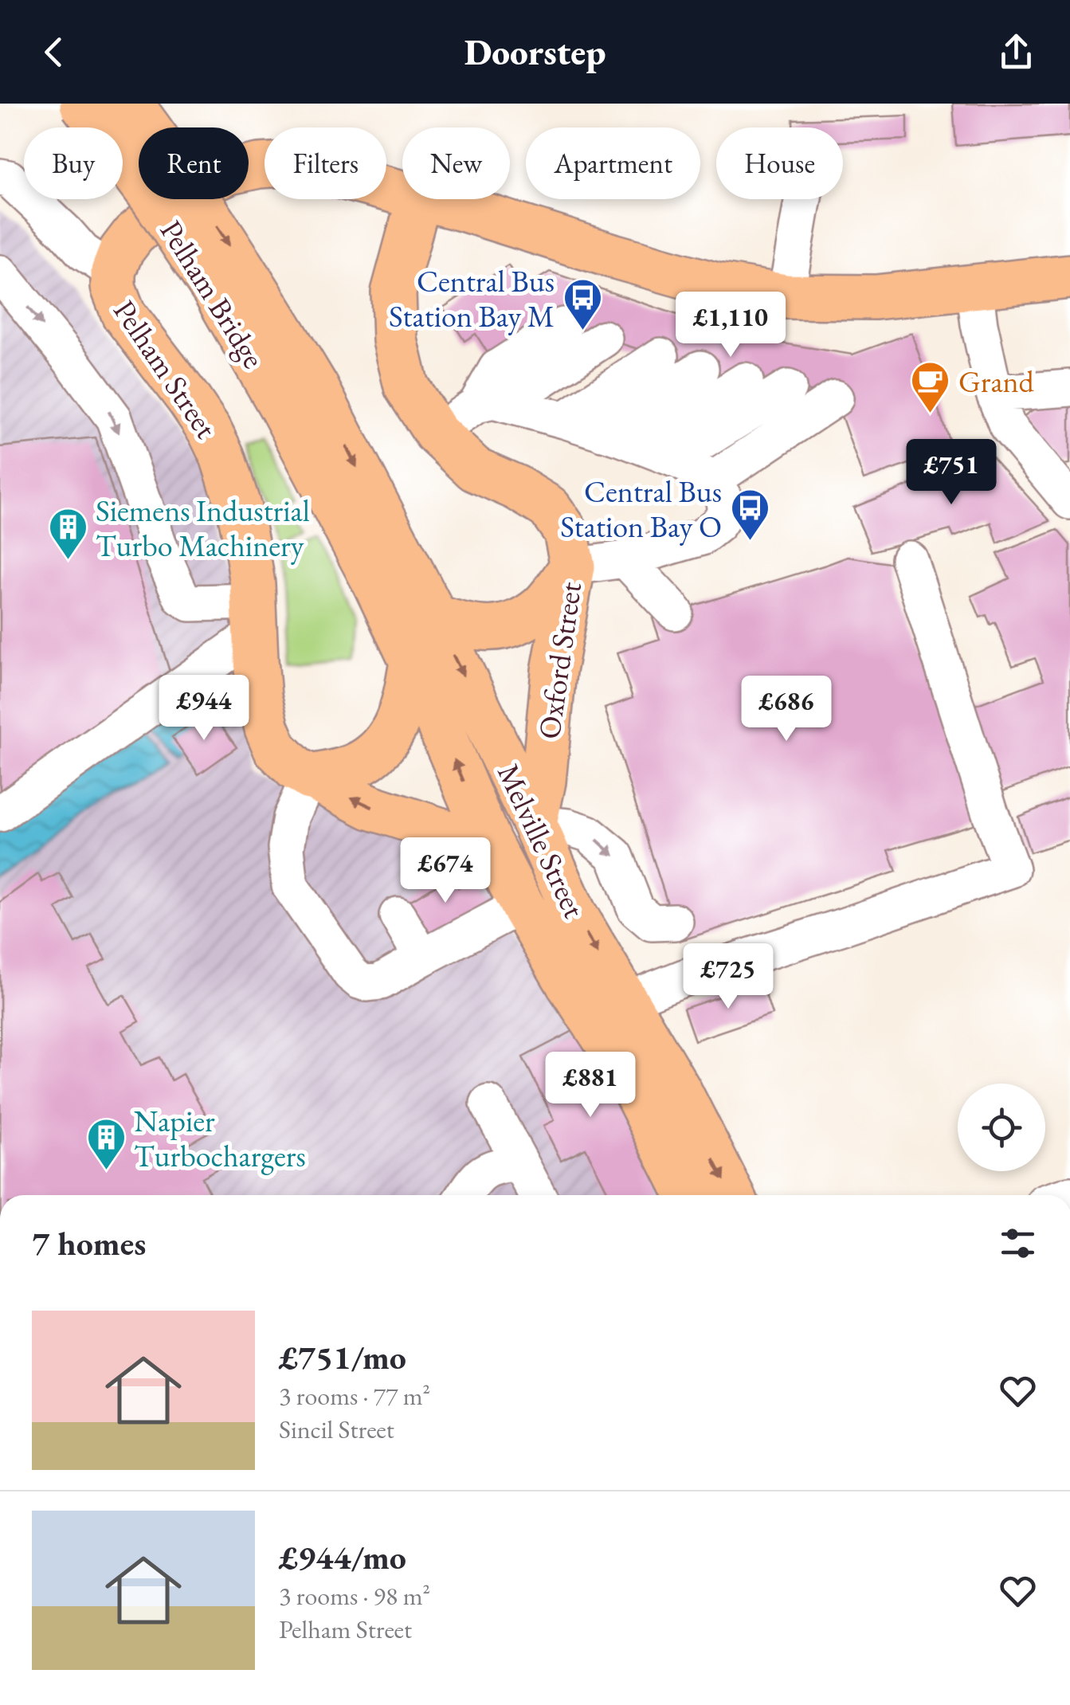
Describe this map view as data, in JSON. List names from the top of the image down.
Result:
{
  "streets": {
    "main road": [
      "Pelham Bridge",
      "Pelham Street",
      "Oxford Street",
      "Melville Street"
    ]
  },
  "crossings": [
    ["Pelham Bridge", "Melville Street"],
    ["Pelham Street", "Melville Street"],
    ["Oxford Street", "Melville Street"]
  ],
  "places": {
    "bus stop": ["Central Bus Station Bay M", "Central Bus Station Bay O"],
    "cafe": ["Grand"],
    "building": ["Siemens Industrial Turbo Machinery", "Napier Turbochargers"]
  },
  "page": {
    "header": "Doorstep",
    "chip": [
      "Buy",
      "Rent",
      "Filters",
      "New",
      "Apartment",
      "House"
    ],
    "price": [
      "£1,110",
      "£751",
      "£944",
      "£686",
      "£674",
      "£725",
      "£881"
    ],
    "heading": "7 homes",
    "list": [
      {
        "name": "£751/mo",
        "note": "3 rooms · 77 m² · Sincil Street"
      },
      {
        "name": "£944/mo",
        "note": "3 rooms · 98 m² · Pelham Street"
      }
    ]
  }
}
